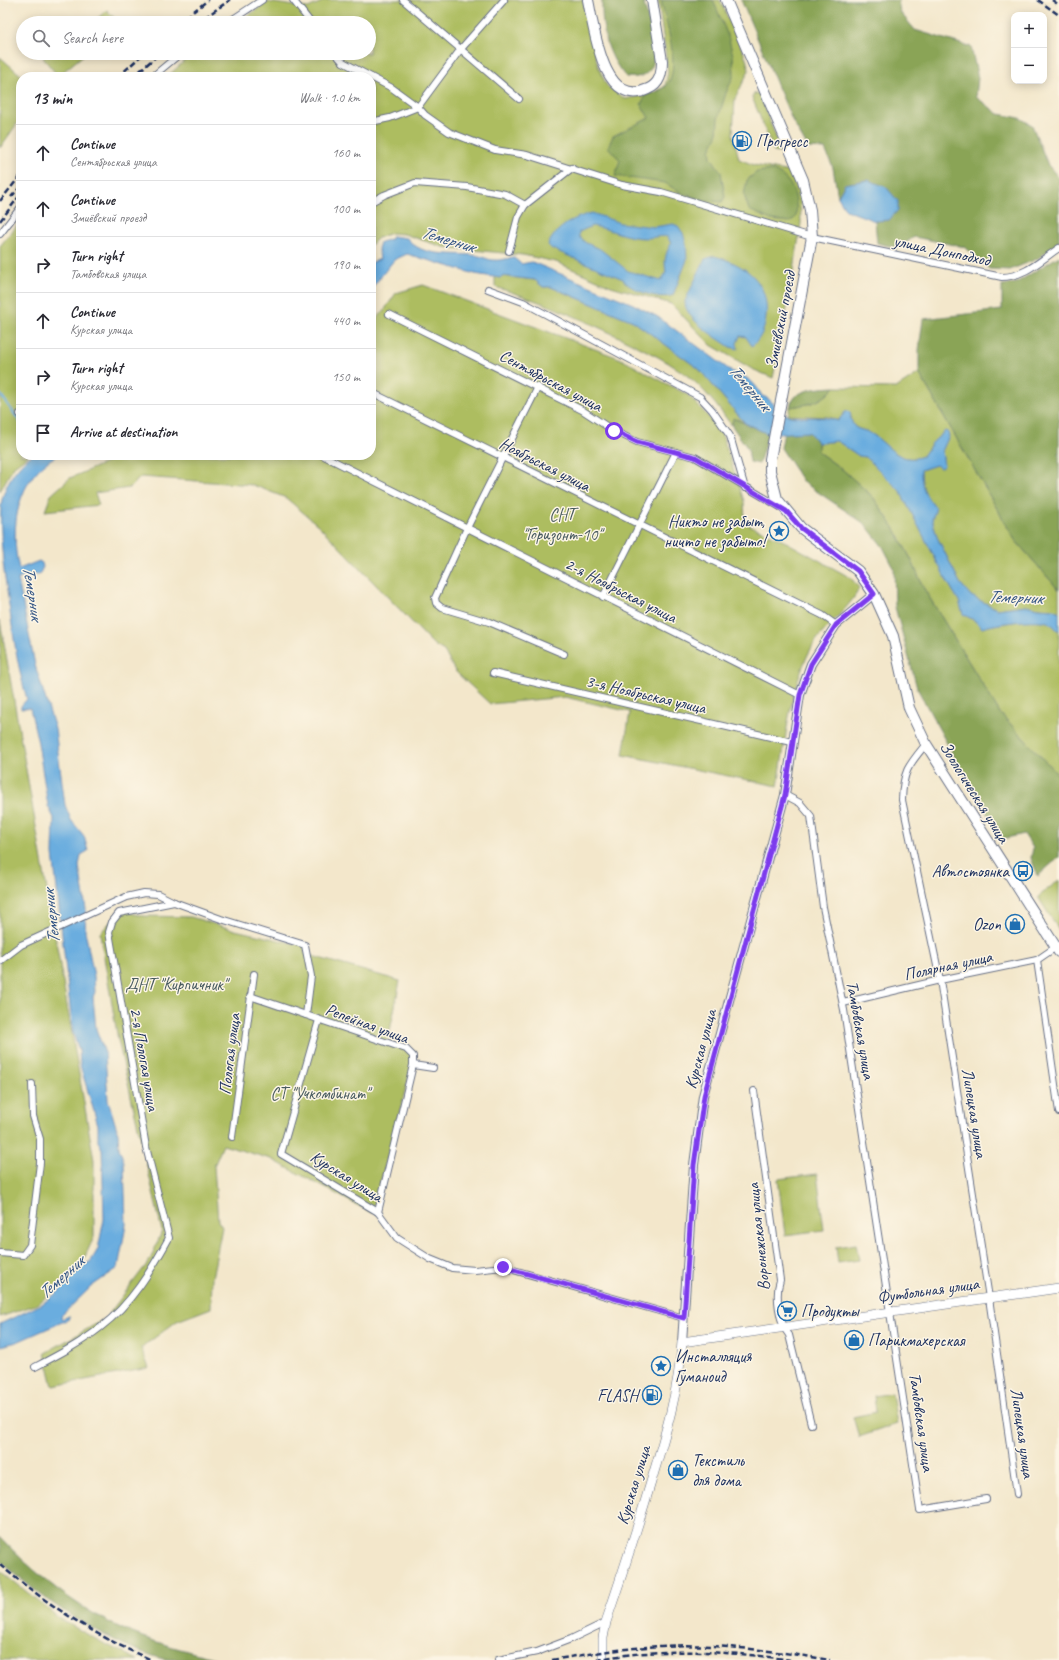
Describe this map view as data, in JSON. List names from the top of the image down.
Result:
{
  "streets": {
    "main road": [
      "Змиёвский проезд",
      "Зоологическая улица",
      "Курская улица",
      "Футбольная улица"
    ],
    "street": [
      "улица Донподход",
      "Сентябрьская улица",
      "Ноябрьская улица",
      "2-я Ноябрьская улица",
      "3-я Ноябрьская улица",
      "Полярная улица",
      "Репейная улица",
      "Тамбовская улица",
      "Пологая улица",
      "2-я Пологая улица",
      "Липецкая улица",
      "Воронежская улица"
    ]
  },
  "crossings": [
    ["улица Донподход", "Змиёвский проезд"],
    ["Змиёвский проезд", "Сентябрьская улица"],
    ["Змиёвский проезд", "Зоологическая улица"],
    ["Зоологическая улица", "Полярная улица"],
    ["Зоологическая улица", "Липецкая улица"],
    ["Полярная улица", "Тамбовская улица"],
    ["Полярная улица", "Липецкая улица"],
    ["Репейная улица", "Курская улица"],
    ["Репейная улица", "Пологая улица"],
    ["Тамбовская улица", "Курская улица"],
    ["Тамбовская улица", "Футбольная улица"],
    ["Курская улица", "Футбольная улица"],
    ["Липецкая улица", "Футбольная улица"],
    ["Воронежская улица", "Футбольная улица"]
  ],
  "water": ["Темерник"],
  "parks": ["СНТ \"Горизонт-10\"", "ДНТ \"Кирпичник\"", "СТ \"Учкомбинат\""],
  "places": {
    "fuel station": ["Прогресс", "FLASH"],
    "place": ["Никто не забыт, ничто не забыто!", "Инсталляция Гуманоид"],
    "bus stop": ["Автостоянка"],
    "shop": ["Ozon", "Парикмахерская", "Текстиль для дома"],
    "supermarket": ["Продукты"]
  },
  "page": {
    "map_buttons": ["+", "−"],
    "search": "Search here",
    "heading": ["13 min", "Walk · 1.0 km"],
    "list": [
      ["Continue", "Сентябрьская улица", "160 m"],
      ["Continue", "Змиёвский проезд", "100 m"],
      ["Turn right", "Тамбовская улица", "190 m"],
      ["Continue", "Курская улица", "440 m"],
      ["Turn right", "Курская улица", "150 m"],
      "Arrive at destination"
    ]
  }
}
